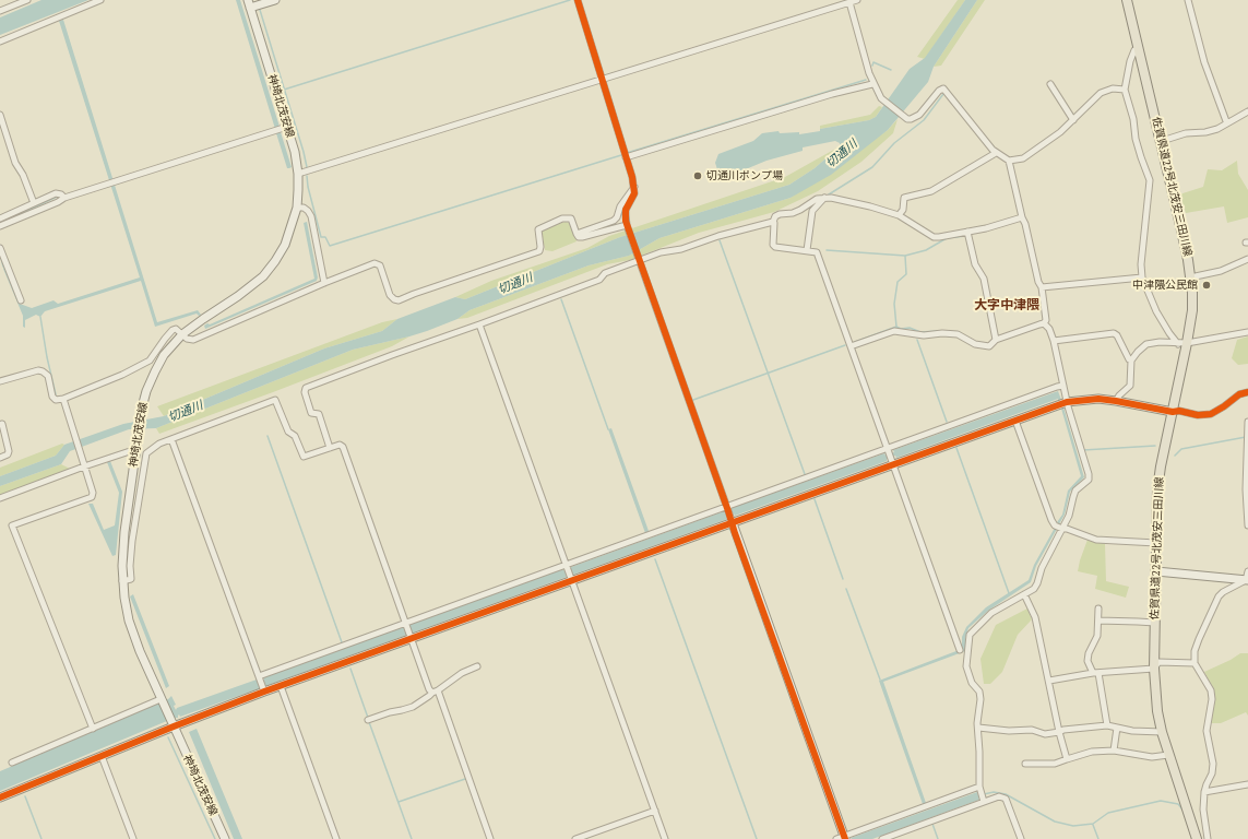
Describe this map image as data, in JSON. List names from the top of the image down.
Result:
{
  "streets": {
    "main road": ["佐賀県道22号北茂安三田川線"],
    "street": ["神埼北茂安線"]
  },
  "districts": ["大字中津隈"],
  "water": ["切通川"],
  "places": ["切通川ポンプ場", "中津隈公民館"]
}
